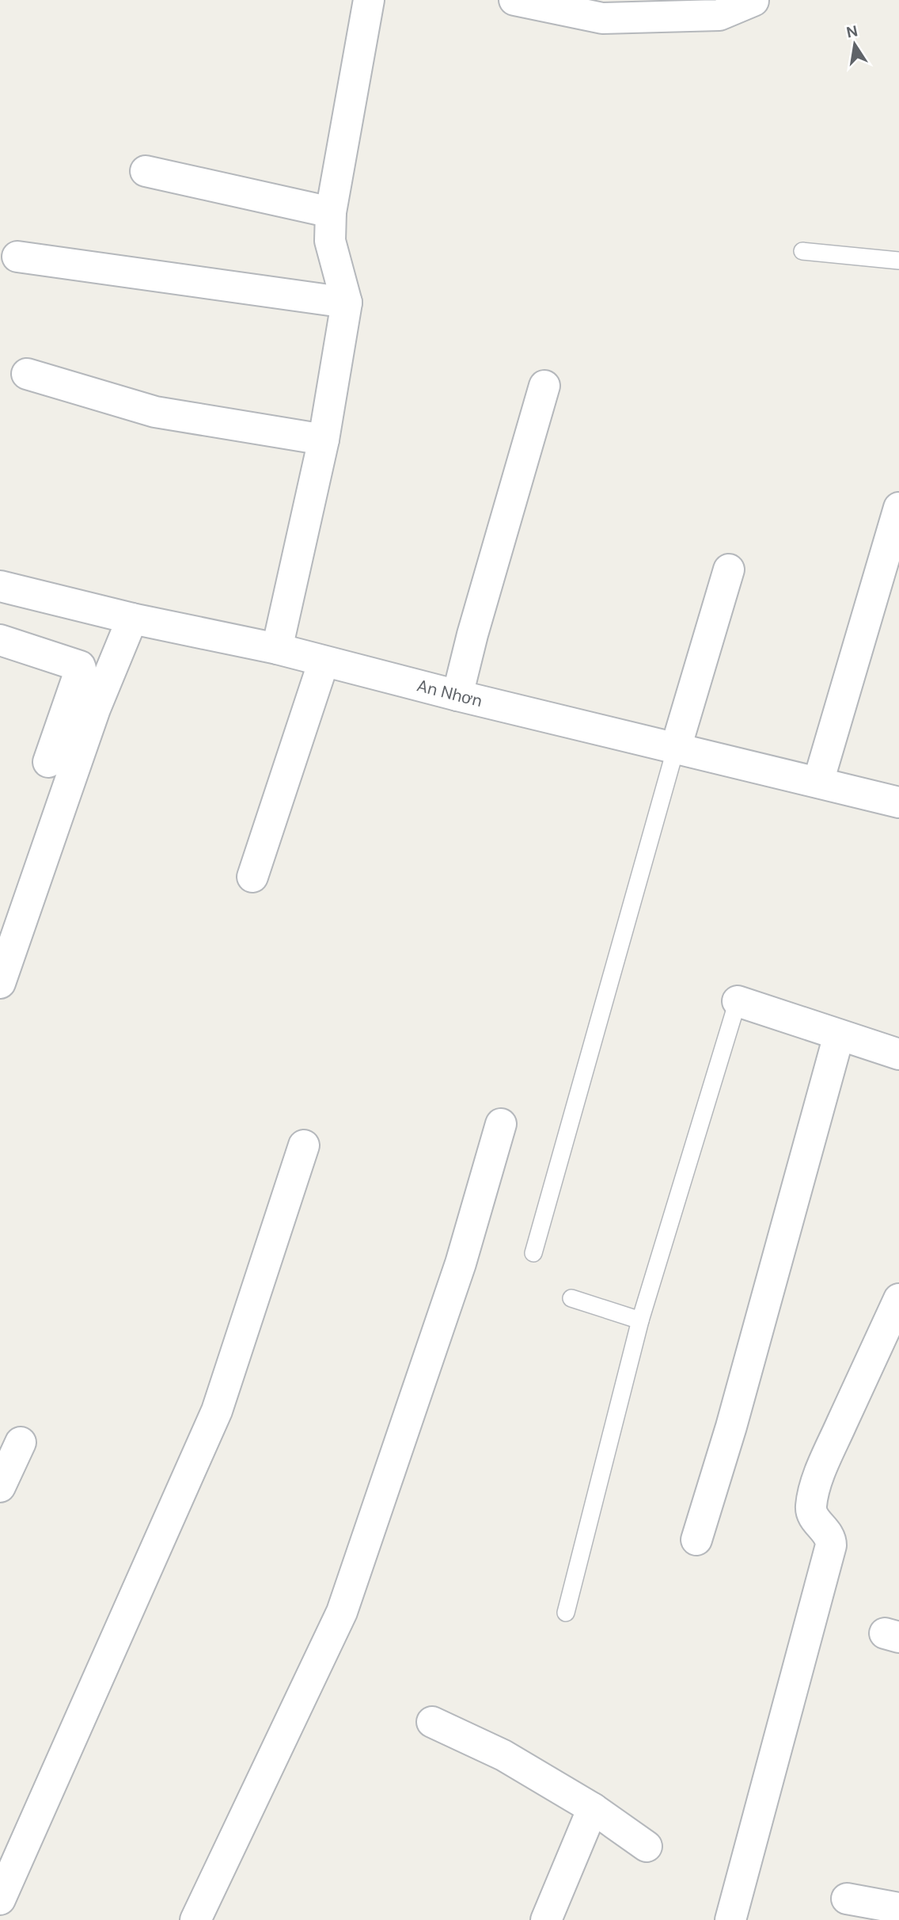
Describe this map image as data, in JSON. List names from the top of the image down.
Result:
{
  "streets": {
    "street": ["An Nhơn"]
  },
  "north": "top"
}
